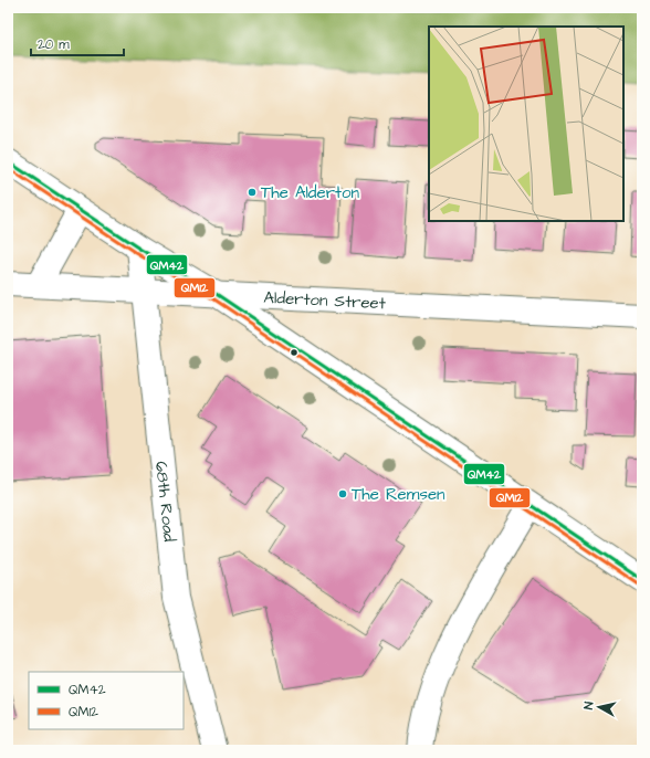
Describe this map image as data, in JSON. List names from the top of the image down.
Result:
{
  "streets": {
    "street": ["Alderton Street", "68th Road"]
  },
  "crossings": [
    ["Alderton Street", "68th Road"]
  ],
  "places": ["The Alderton", "The Remsen"],
  "lines": ["transit line QM42", "transit line QM12"],
  "legend": ["QM42", "QM12"],
  "scale_bar": "20 m",
  "north": "left"
}
